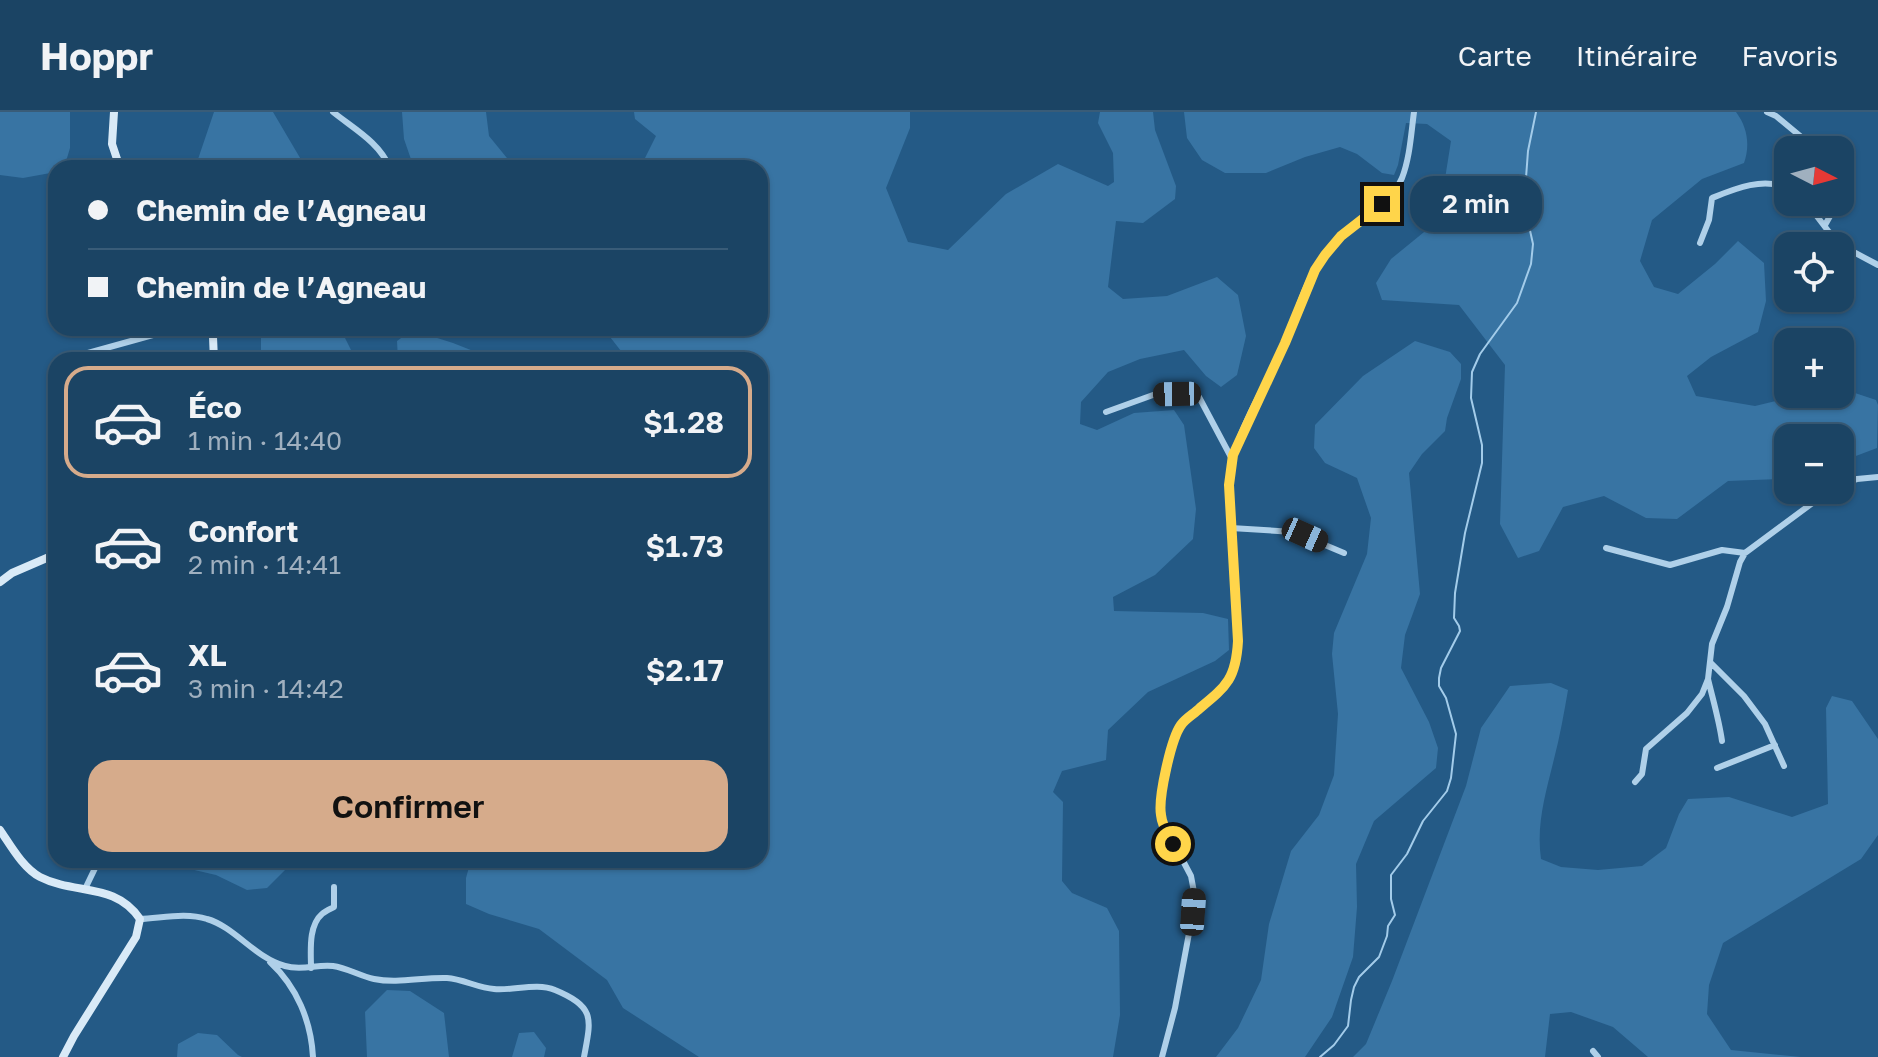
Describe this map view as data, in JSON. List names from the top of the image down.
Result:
{
  "north": "right",
  "page": {
    "header": "Hoppr",
    "nav": ["Carte", "Itinéraire", "Favoris"],
    "map_buttons": ["+", "−"],
    "banner": ["Chemin de l’Agneau", "Chemin de l’Agneau"],
    "bubble": "2 min",
    "list": [
      {
        "name": "Éco",
        "note": "1 min · 14:40",
        "value": "$1.28"
      },
      {
        "name": "Confort",
        "note": "2 min · 14:41",
        "value": "$1.73"
      },
      {
        "name": "XL",
        "note": "3 min · 14:42",
        "value": "$2.17"
      }
    ],
    "buttons": "Confirmer"
  }
}
